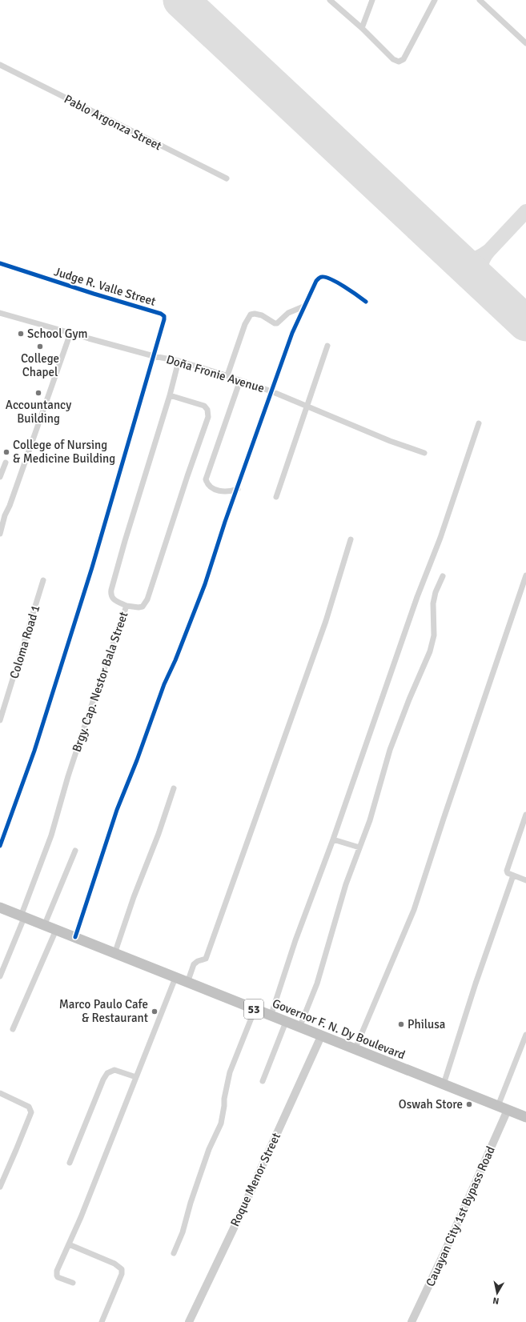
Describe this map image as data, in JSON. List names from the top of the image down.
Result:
{
  "streets": {
    "highway": ["53", "Governor F. N. Dy Boulevard"],
    "street": [
      "Pablo Argonza Street",
      "Judge R. Valle Street",
      "Doña Fronie Avenue",
      "Coloma Road 1",
      "Brgy. Cap. Nestor Bala Street",
      "Roque Menor Street",
      "Cauayan City 1st Bypass Road"
    ]
  },
  "crossings": [
    ["Judge R. Valle Street", "Doña Fronie Avenue"],
    ["Doña Fronie Avenue", "Brgy. Cap. Nestor Bala Street"],
    ["Brgy. Cap. Nestor Bala Street", "Governor F. N. Dy Boulevard"],
    ["Governor F. N. Dy Boulevard", "Roque Menor Street"],
    ["Governor F. N. Dy Boulevard", "Cauayan City 1st Bypass Road"]
  ],
  "places": [
    "School Gym",
    "College Chapel",
    "Accountancy Building",
    "College of Nursing & Medicine Building",
    "Marco Paulo Cafe & Restaurant",
    "Philusa",
    "Oswah Store"
  ],
  "north": "bottom"
}
